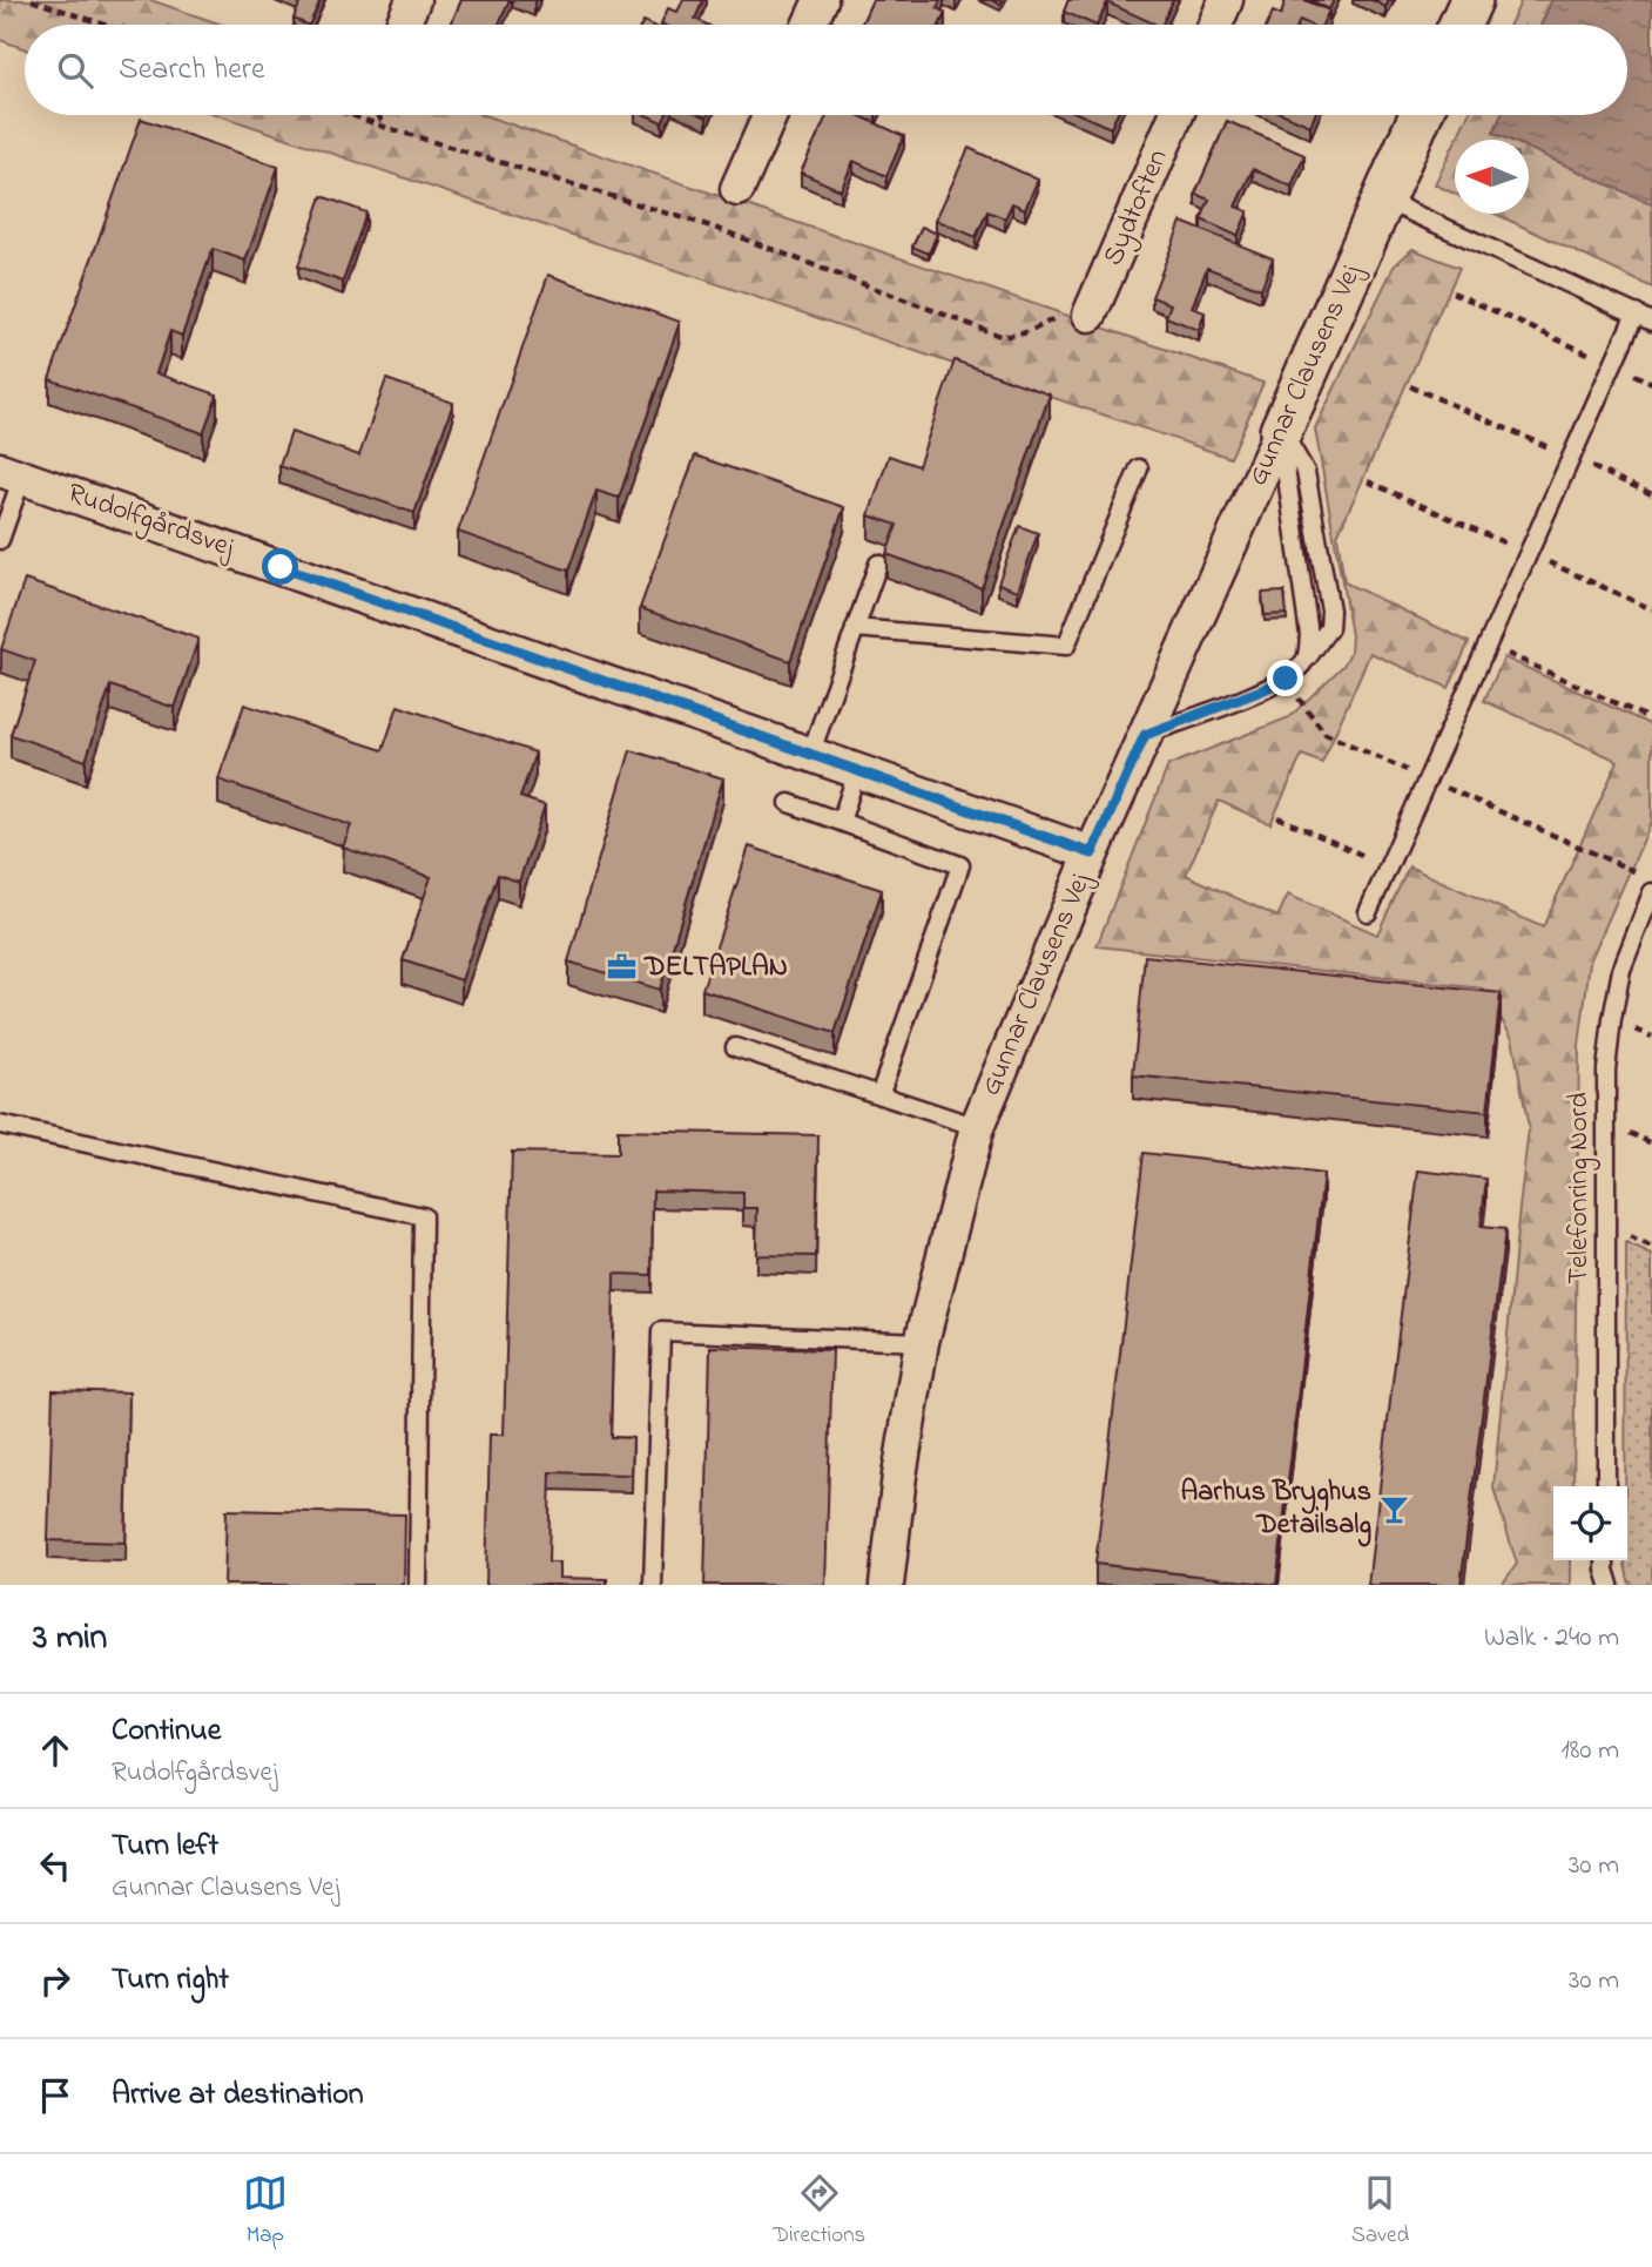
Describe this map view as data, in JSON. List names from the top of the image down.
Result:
{
  "streets": {
    "street": ["Sydtoften", "Gunnar Clausens Vej", "Rudolfgårdsvej"],
    "lane": ["Telefonring Nord"]
  },
  "crossings": [
    ["Gunnar Clausens Vej", "Rudolfgårdsvej"]
  ],
  "places": {
    "office": ["DELTAPLAN"],
    "bar": ["Aarhus Bryghus Detailsalg"]
  },
  "north": "left",
  "page": {
    "search": "Search here",
    "heading": ["3 min", "Walk · 240 m"],
    "list": [
      ["Continue", "Rudolfgårdsvej", "180 m"],
      ["Turn left", "Gunnar Clausens Vej", "30 m"],
      ["Turn right", "30 m"],
      "Arrive at destination"
    ],
    "nav": ["Map", "Directions", "Saved"]
  }
}
